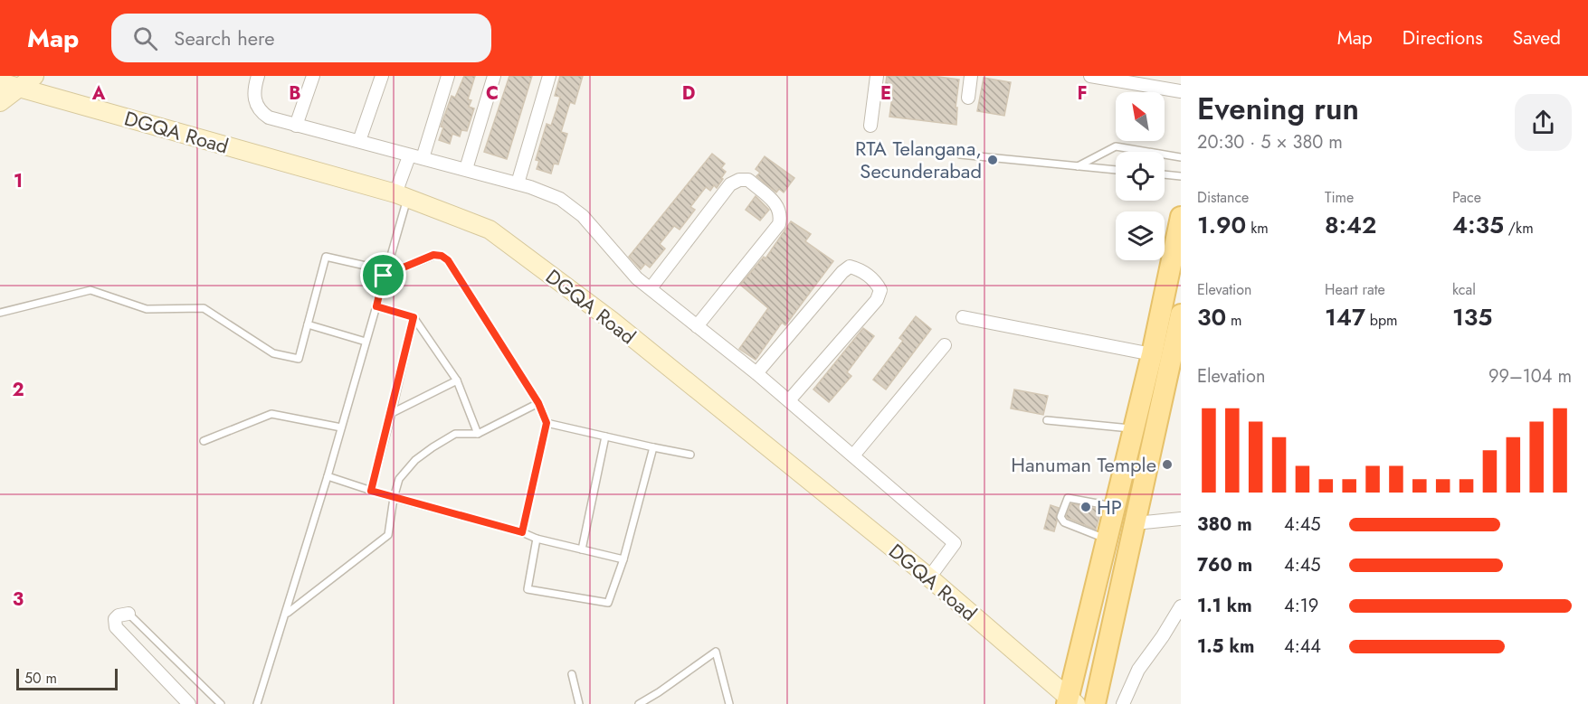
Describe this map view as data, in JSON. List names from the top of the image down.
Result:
{
  "streets": {
    "main road": ["DGQA Road"]
  },
  "places": ["RTA Telangana, Secunderabad", "Hanuman Temple", "HP"],
  "scale_bar": "50 m",
  "north": "top left",
  "page": {
    "header": "Map",
    "search": "Search here",
    "nav": ["Map", "Directions", "Saved"],
    "heading": ["Evening run", "20:30 · 5 × 380 m"],
    "stats": [
      ["Distance", "1.90 km"],
      ["Time", "8:42"],
      ["Pace", "4:35 /km"],
      ["Elevation", "30 m"],
      ["Heart rate", "147 bpm"],
      ["kcal", "135"]
    ],
    "chart": ["Elevation", "99–104 m"],
    "list": [
      {
        "name": "380 m",
        "note": "4:45"
      },
      {
        "name": "760 m",
        "note": "4:45"
      },
      {
        "name": "1.1 km",
        "note": "4:19"
      },
      {
        "name": "1.5 km",
        "note": "4:44"
      }
    ],
    "scale": "50 m"
  },
  "grid": {
    "columns": [
      "A",
      "B",
      "C",
      "D",
      "E",
      "F"
    ],
    "rows": ["1", "2", "3"]
  }
}
